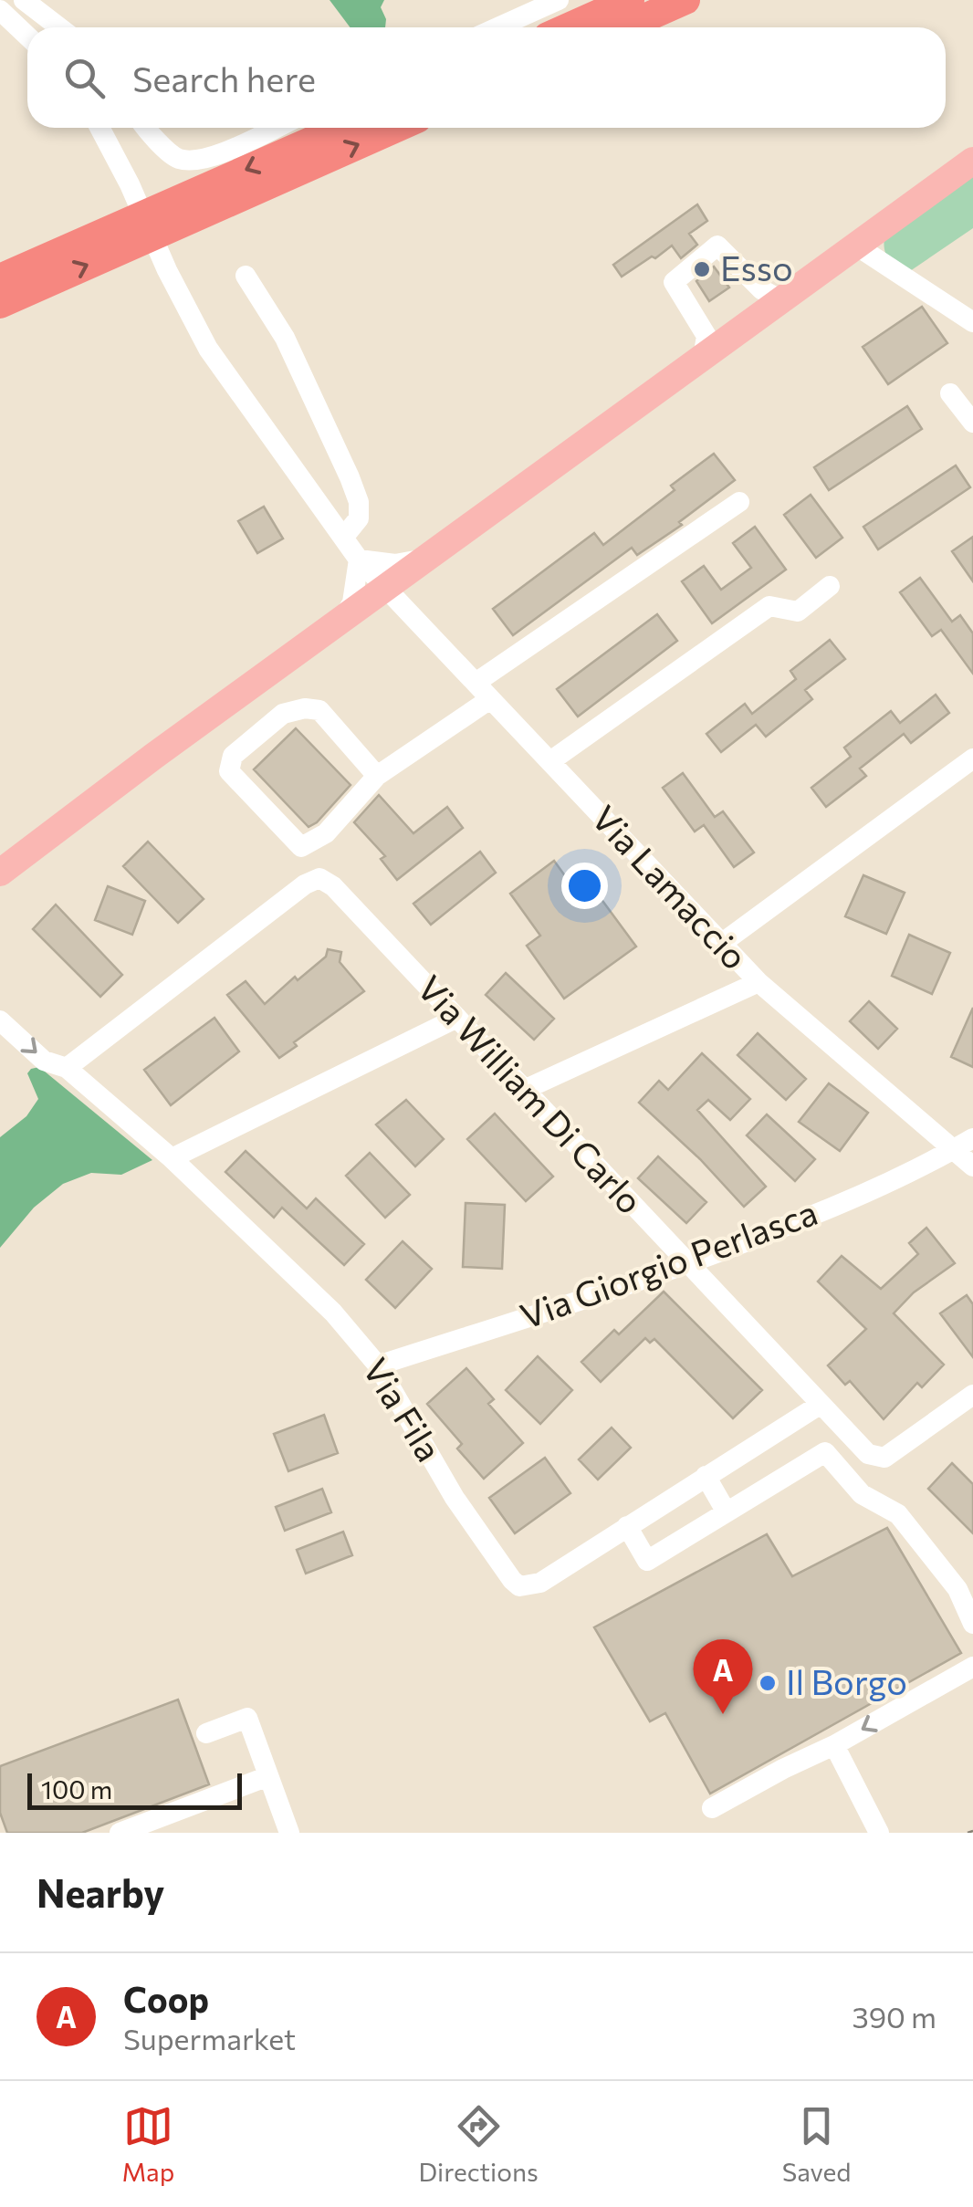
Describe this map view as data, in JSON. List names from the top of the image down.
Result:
{
  "streets": {
    "street": [
      "Via Lamaccio",
      "Via William Di Carlo",
      "Via Giorgio Perlasca",
      "Via Fila"
    ]
  },
  "crossings": [
    ["Via Lamaccio", "Via Giorgio Perlasca"],
    ["Via William Di Carlo", "Via Giorgio Perlasca"],
    ["Via William Di Carlo", "Via Fila"],
    ["Via Giorgio Perlasca", "Via Fila"]
  ],
  "places": ["Esso", "Il Borgo"],
  "scale_bar": "100 m",
  "page": {
    "search": "Search here",
    "pins": "A",
    "scale": "100 m",
    "heading": "Nearby",
    "list": [
      {
        "mark": "A",
        "name": "Coop",
        "note": "Supermarket",
        "value": "390 m"
      }
    ],
    "nav": ["Map", "Directions", "Saved"]
  }
}
